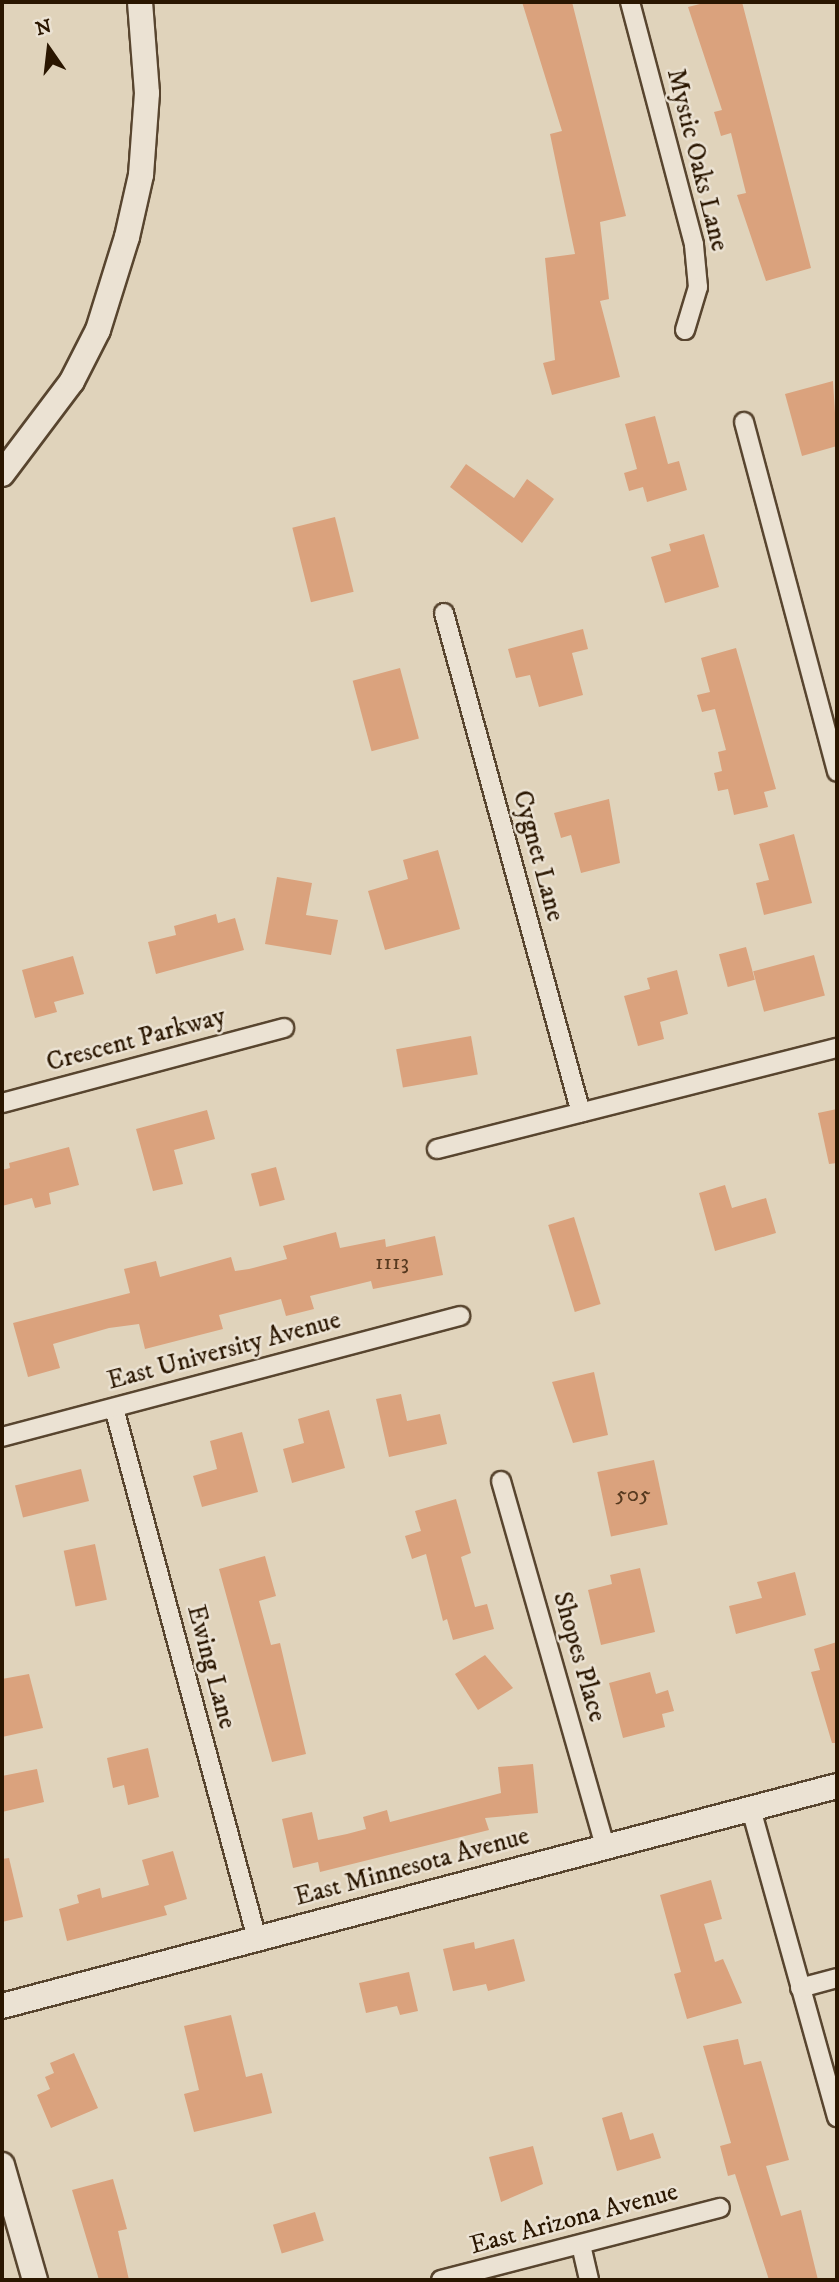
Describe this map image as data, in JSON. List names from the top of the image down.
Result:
{
  "streets": {
    "street": [
      "Mystic Oaks Lane",
      "Cygnet Lane",
      "Crescent Parkway",
      "East University Avenue",
      "Shopes Place",
      "Ewing Lane",
      "East Minnesota Avenue",
      "East Arizona Avenue"
    ]
  },
  "crossings": [
    ["East University Avenue", "Ewing Lane"],
    ["Shopes Place", "East Minnesota Avenue"],
    ["Ewing Lane", "East Minnesota Avenue"]
  ],
  "house_numbers": ["1113", "505"],
  "north": "top"
}
